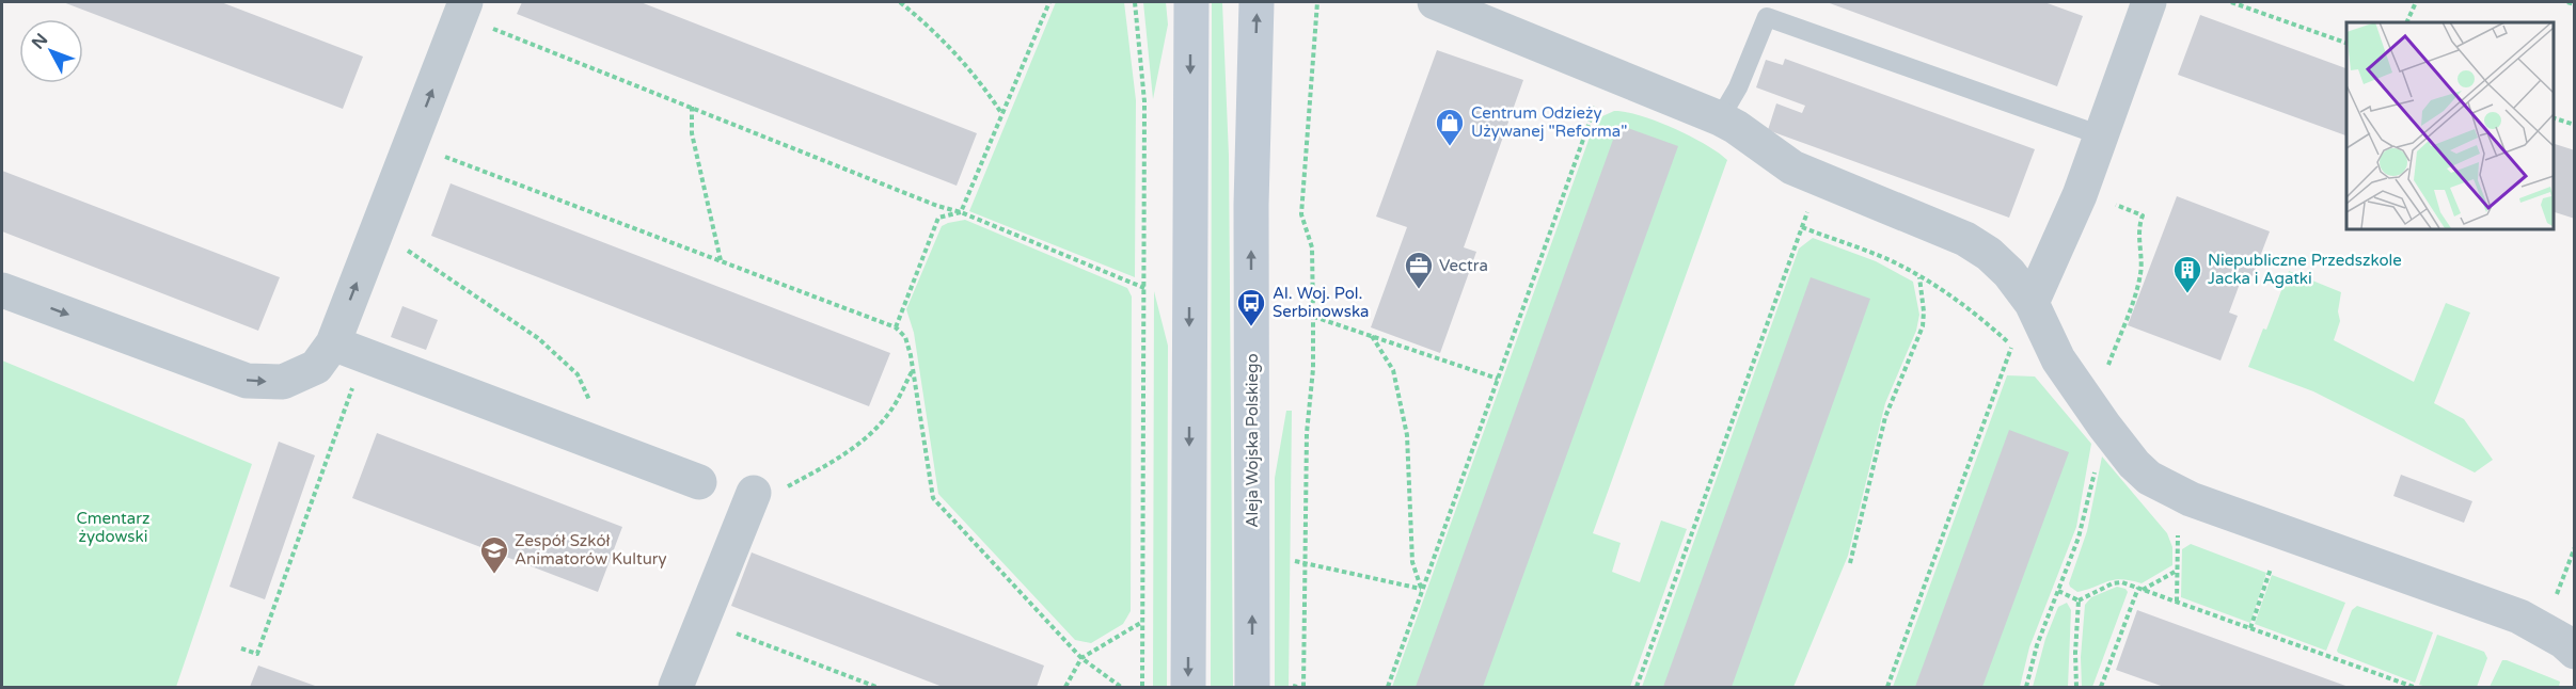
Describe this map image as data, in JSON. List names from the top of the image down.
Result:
{
  "streets": {
    "main road": ["Aleja Wojska Polskiego"]
  },
  "parks": ["Cmentarz żydowski"],
  "places": {
    "shop": ["Centrum Odzieży Używanej \"Reforma\""],
    "office": ["Vectra"],
    "building": ["Niepubliczne Przedszkole Jacka i Agatki"],
    "bus stop": ["Al. Woj. Pol. Serbinowska"],
    "school or university": ["Zespół Szkół Animatorów Kultury"]
  },
  "north": "top left"
}
